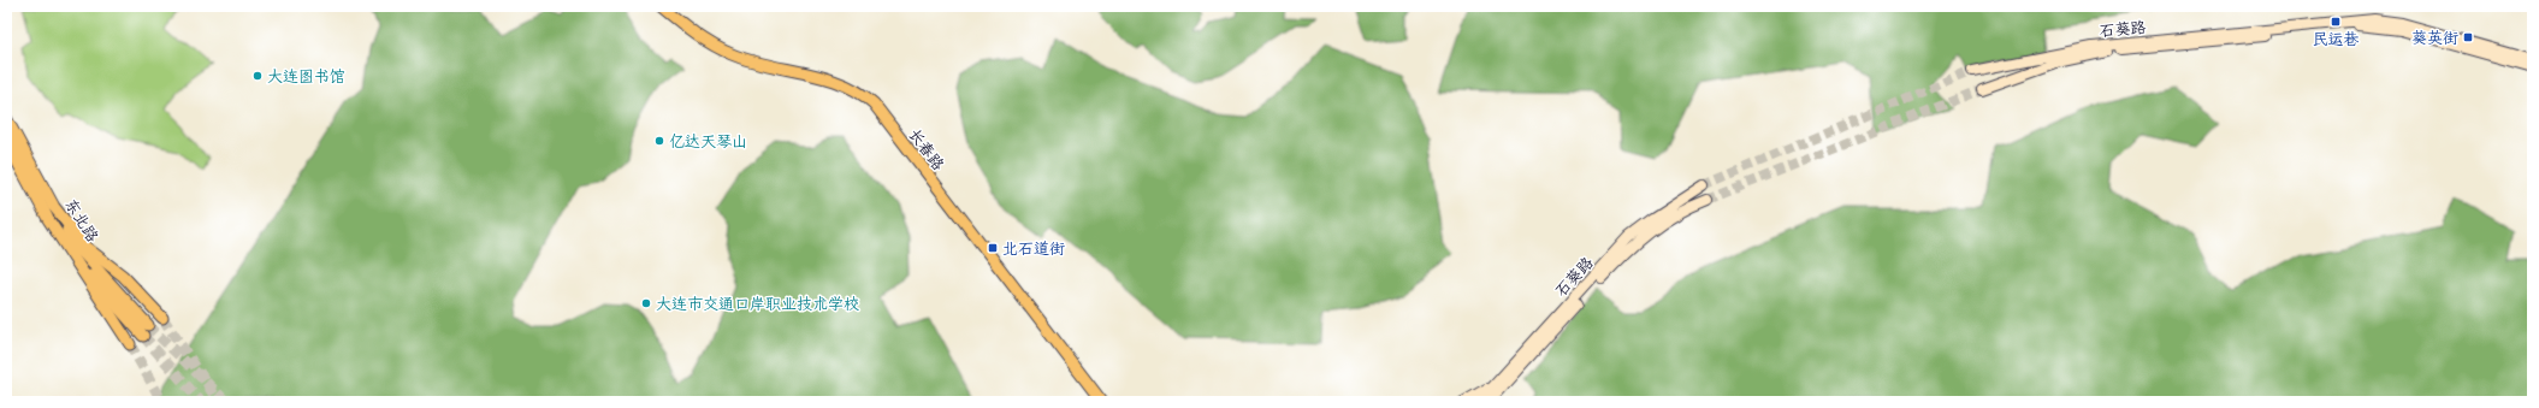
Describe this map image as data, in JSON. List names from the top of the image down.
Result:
{
  "streets": {
    "main road": ["石葵路", "长春路", "东北路"]
  },
  "places": {
    "transit": ["民运巷", "葵英街", "北石道街"],
    "other": ["大连图书馆", "亿达天琴山", "大连市交通口岸职业技术学校"]
  }
}
